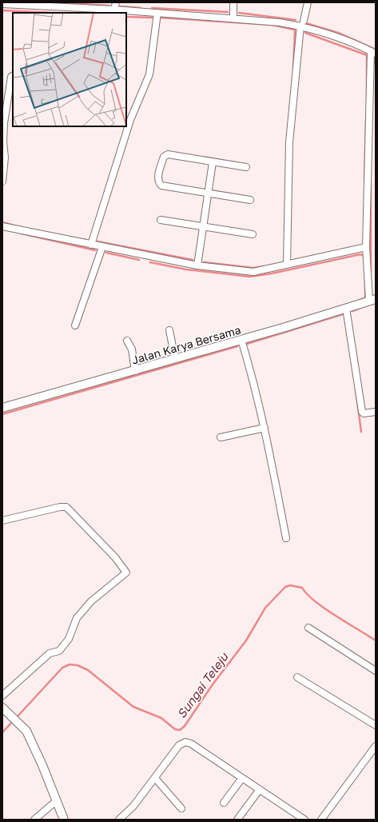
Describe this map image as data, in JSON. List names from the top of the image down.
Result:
{
  "streets": {
    "street": ["Jalan Karya Bersama"]
  },
  "water": ["Sungai Teleju"]
}
